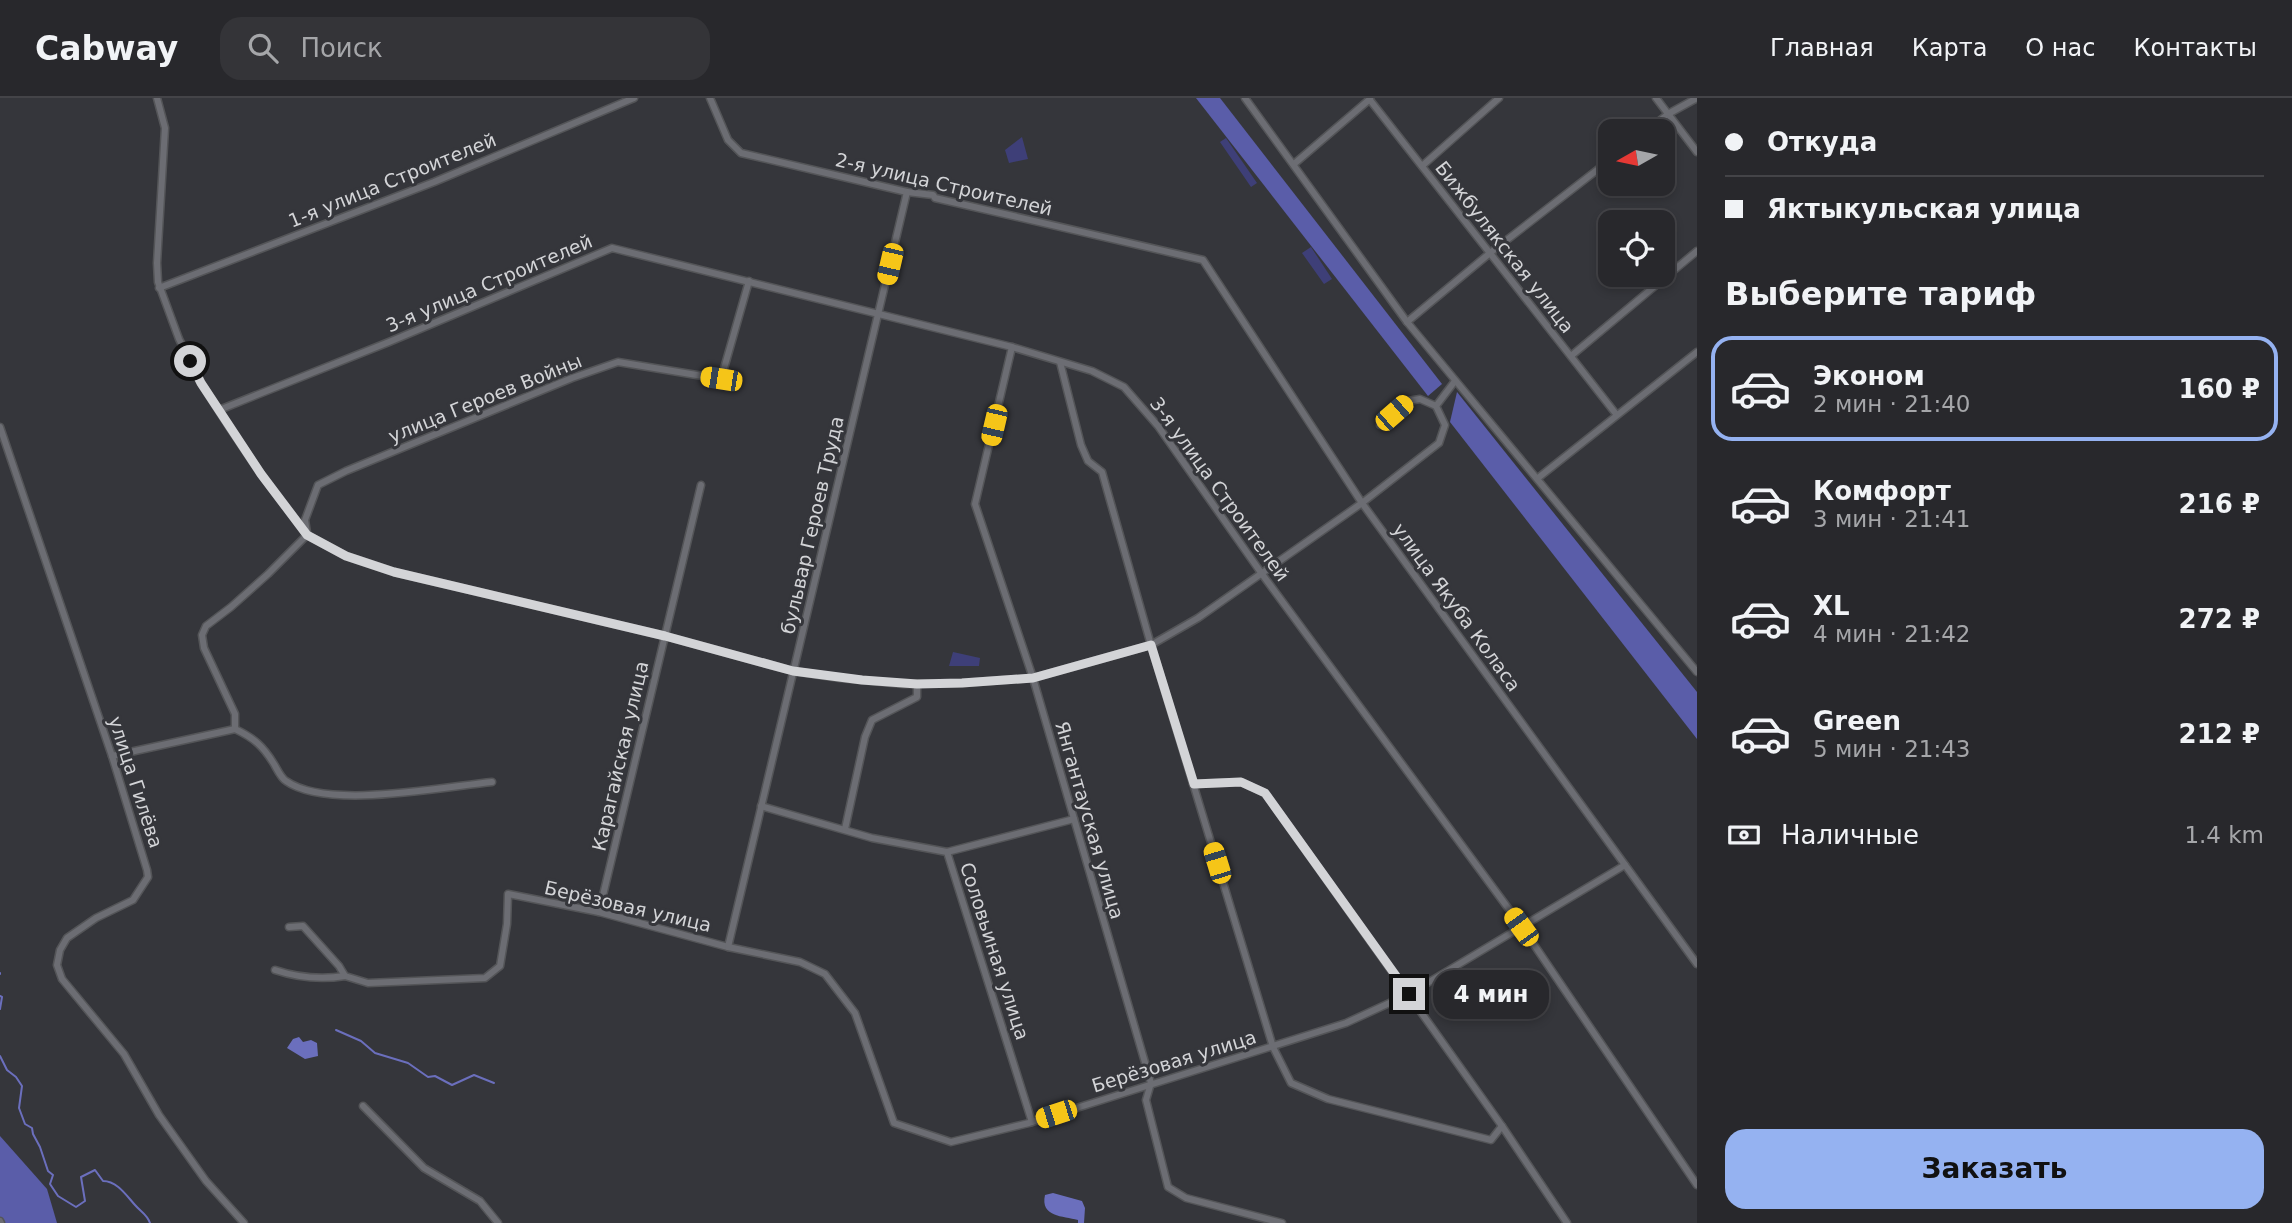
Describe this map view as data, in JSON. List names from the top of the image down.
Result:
{
  "streets": {
    "street": [
      "1-я улица Строителей",
      "2-я улица Строителей",
      "Бижбулякская улица",
      "3-я улица Строителей",
      "улица Героев Войны",
      "бульвар Героев Труда",
      "улица Якуба Коласа",
      "Карагайская улица",
      "улица Гилёва",
      "Янгантауская улица",
      "Берёзовая улица",
      "Соловьиная улица"
    ]
  },
  "crossings": [
    ["2-я улица Строителей", "бульвар Героев Труда"],
    ["2-я улица Строителей", "улица Якуба Коласа"],
    ["3-я улица Строителей", "улица Героев Войны"],
    ["3-я улица Строителей", "бульвар Героев Труда"],
    ["3-я улица Строителей", "Янгантауская улица"],
    ["3-я улица Строителей", "Берёзовая улица"],
    ["бульвар Героев Труда", "Берёзовая улица"],
    ["бульвар Героев Труда", "Соловьиная улица"],
    ["улица Якуба Коласа", "Берёзовая улица"],
    ["Карагайская улица", "Берёзовая улица"],
    ["Янгантауская улица", "Берёзовая улица"],
    ["Берёзовая улица", "Соловьиная улица"]
  ],
  "north": "left",
  "page": {
    "header": "Cabway",
    "search": "Поиск",
    "nav": [
      "Главная",
      "Карта",
      "О нас",
      "Контакты"
    ],
    "banner": ["Откуда", "Яктыкульская улица"],
    "heading": "Выберите тариф",
    "list": [
      {
        "name": "Эконом",
        "note": "2 мин · 21:40",
        "value": "160 ₽"
      },
      {
        "name": "Комфорт",
        "note": "3 мин · 21:41",
        "value": "216 ₽"
      },
      {
        "name": "XL",
        "note": "4 мин · 21:42",
        "value": "272 ₽"
      },
      {
        "name": "Green",
        "note": "5 мин · 21:43",
        "value": "212 ₽"
      }
    ],
    "pay": ["Наличные", "1.4 km"],
    "bubble": "4 мин",
    "buttons": "Заказать"
  }
}
